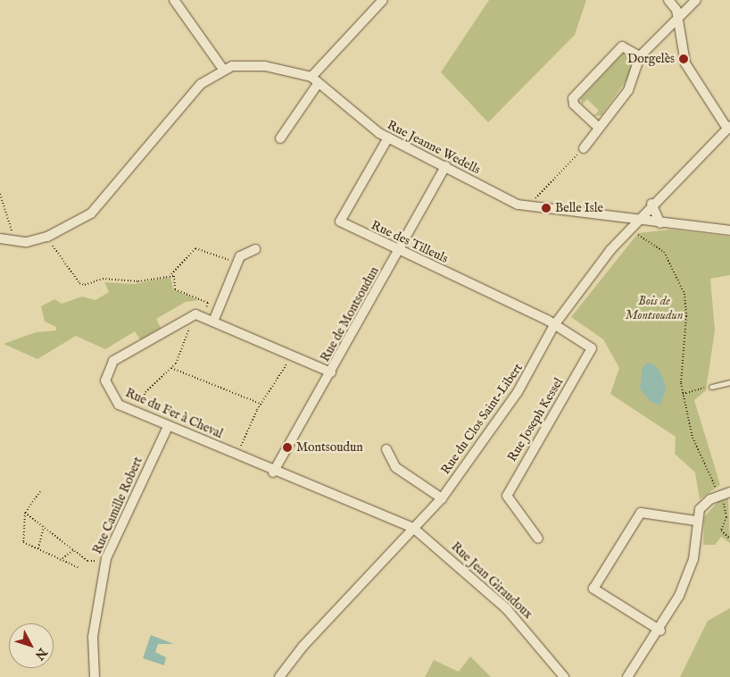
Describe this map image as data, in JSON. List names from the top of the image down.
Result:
{
  "streets": {
    "street": [
      "Rue Jeanne Wedells",
      "Rue des Tilleuls",
      "Rue de Montsoudun",
      "Rue du Fer à Cheval",
      "Rue du Clos Saint-Libert",
      "Rue Joseph Kessel",
      "Rue Camille Robert",
      "Rue Jean Giraudoux"
    ]
  },
  "crossings": [
    ["Rue Jeanne Wedells", "Rue des Tilleuls"],
    ["Rue Jeanne Wedells", "Rue de Montsoudun"],
    ["Rue Jeanne Wedells", "Rue du Clos Saint-Libert"],
    ["Rue des Tilleuls", "Rue de Montsoudun"],
    ["Rue des Tilleuls", "Rue du Clos Saint-Libert"],
    ["Rue des Tilleuls", "Rue Joseph Kessel"],
    ["Rue de Montsoudun", "Rue du Fer à Cheval"],
    ["Rue du Fer à Cheval", "Rue du Clos Saint-Libert"],
    ["Rue du Fer à Cheval", "Rue Camille Robert"],
    ["Rue du Fer à Cheval", "Rue Jean Giraudoux"],
    ["Rue du Clos Saint-Libert", "Rue Joseph Kessel"],
    ["Rue du Clos Saint-Libert", "Rue Jean Giraudoux"]
  ],
  "parks": ["Bois de Montsoudun"],
  "places": ["Dorgelès", "Belle Isle", "Montsoudun"],
  "north": "bottom right"
}
